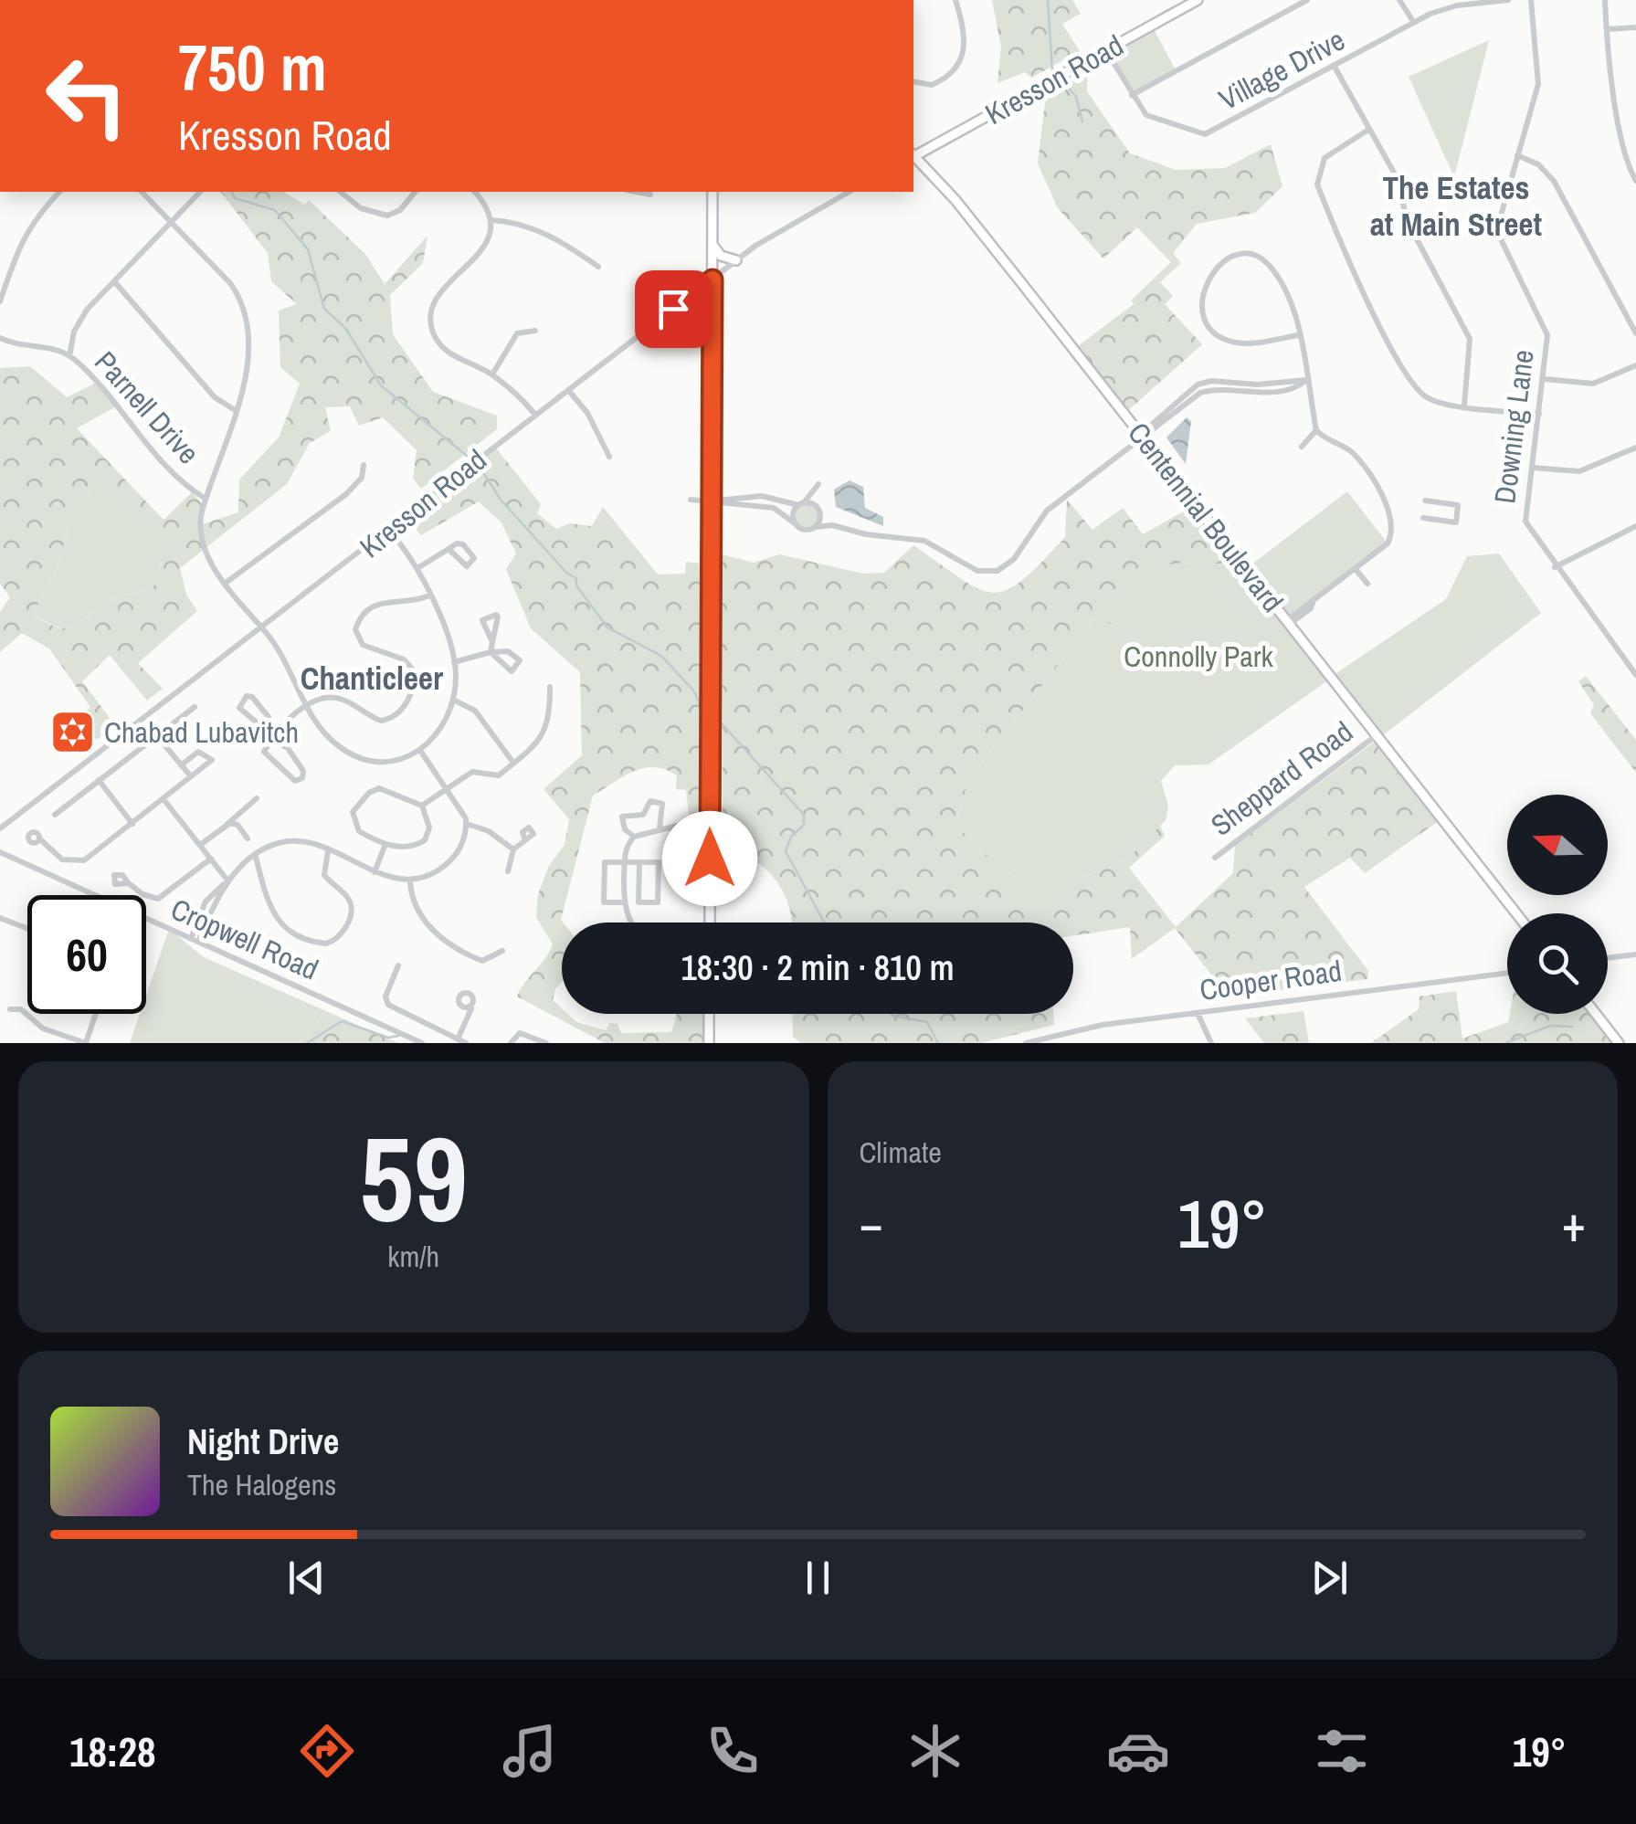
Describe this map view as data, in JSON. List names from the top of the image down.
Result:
{
  "streets": {
    "main road": ["Kresson Road", "Centennial Boulevard"],
    "street": [
      "Village Drive",
      "Parnell Drive",
      "Downing Lane",
      "Sheppard Road",
      "Cropwell Road",
      "Cooper Road"
    ]
  },
  "crossings": [
    ["Village Drive", "Kresson Road"],
    ["Centennial Boulevard", "Sheppard Road"]
  ],
  "districts": ["The Estates at Main Street", "Chanticleer"],
  "parks": ["Connolly Park"],
  "places": {
    "synagogue": ["Chabad Lubavitch"]
  },
  "north": "left",
  "page": {
    "turn": ["750 m", "Kresson Road"],
    "limit": "60",
    "trip": "18:30 · 2 min · 810 m",
    "tile": [
      ["59", "km/h"],
      "Climate"
    ],
    "heat": ["−", "19°", "+"],
    "song": ["Night Drive", "The Halogens"],
    "tabs": ["18:28", "19°"]
  }
}
